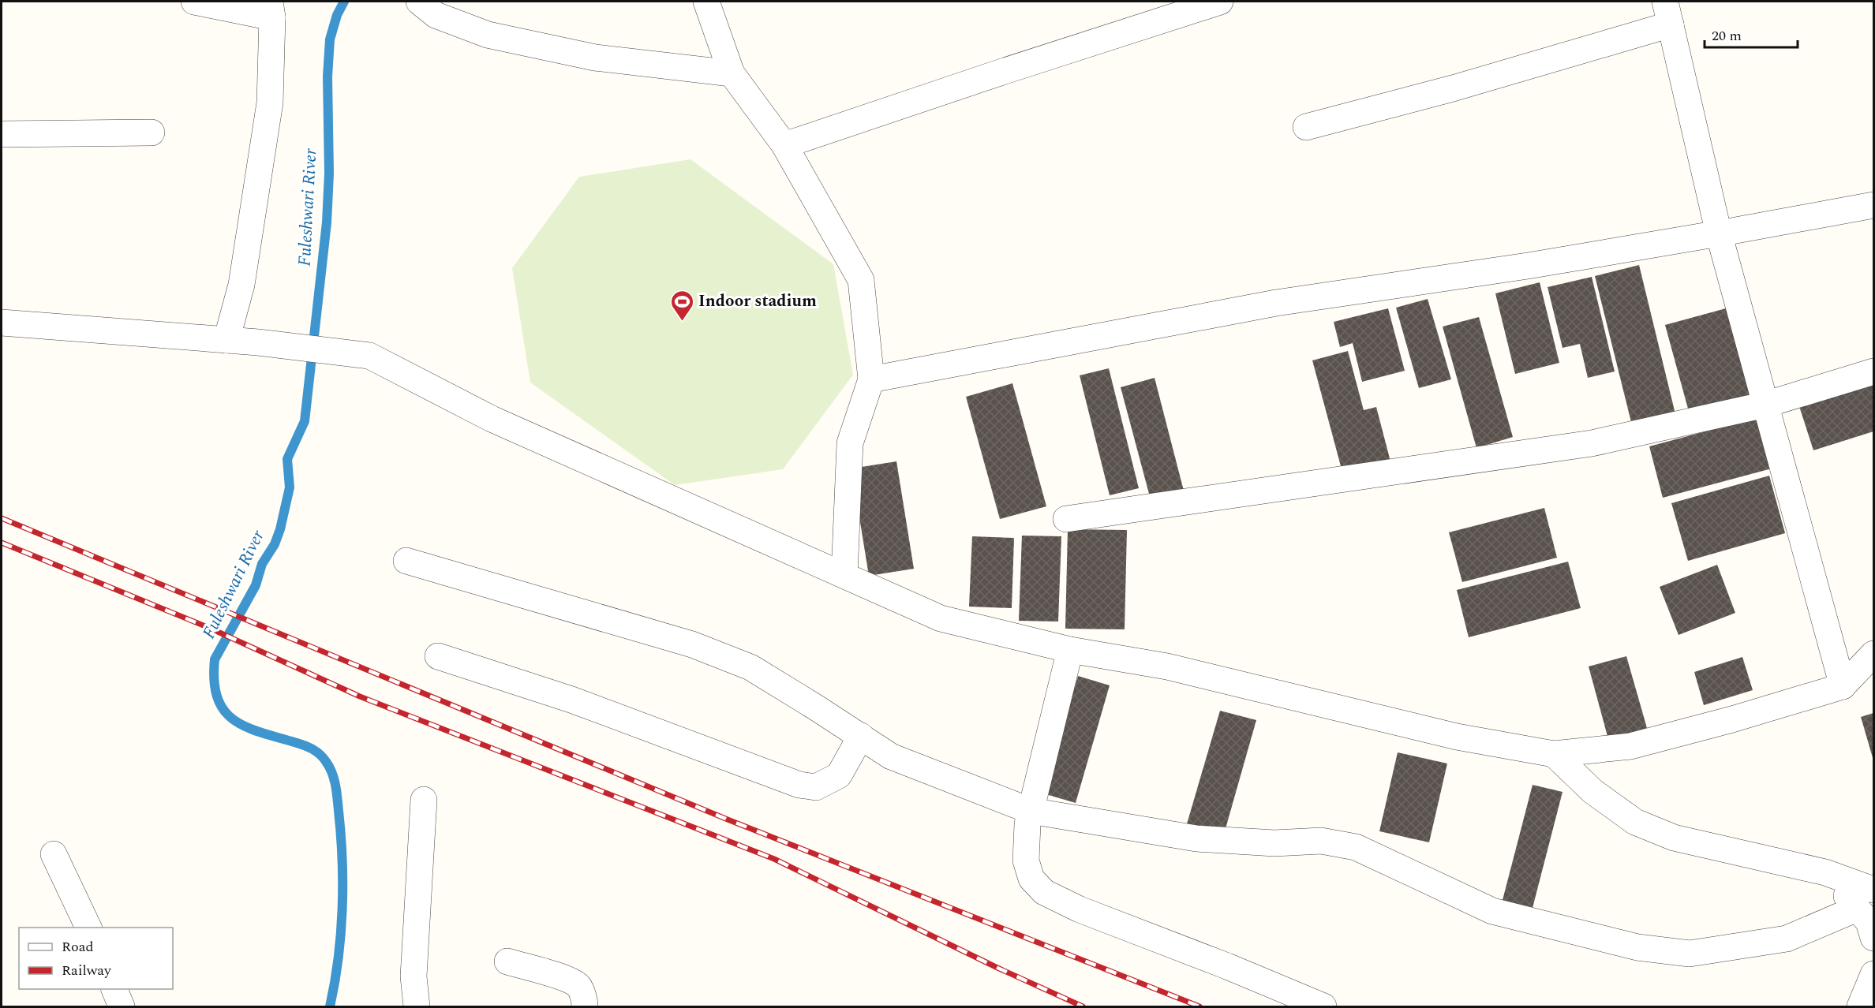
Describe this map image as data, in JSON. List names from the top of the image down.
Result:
{
  "water": ["Fuleshwari River"],
  "places": {
    "sports": ["Indoor stadium"]
  },
  "legend": ["Road", "Railway"],
  "scale_bar": "20 m"
}
